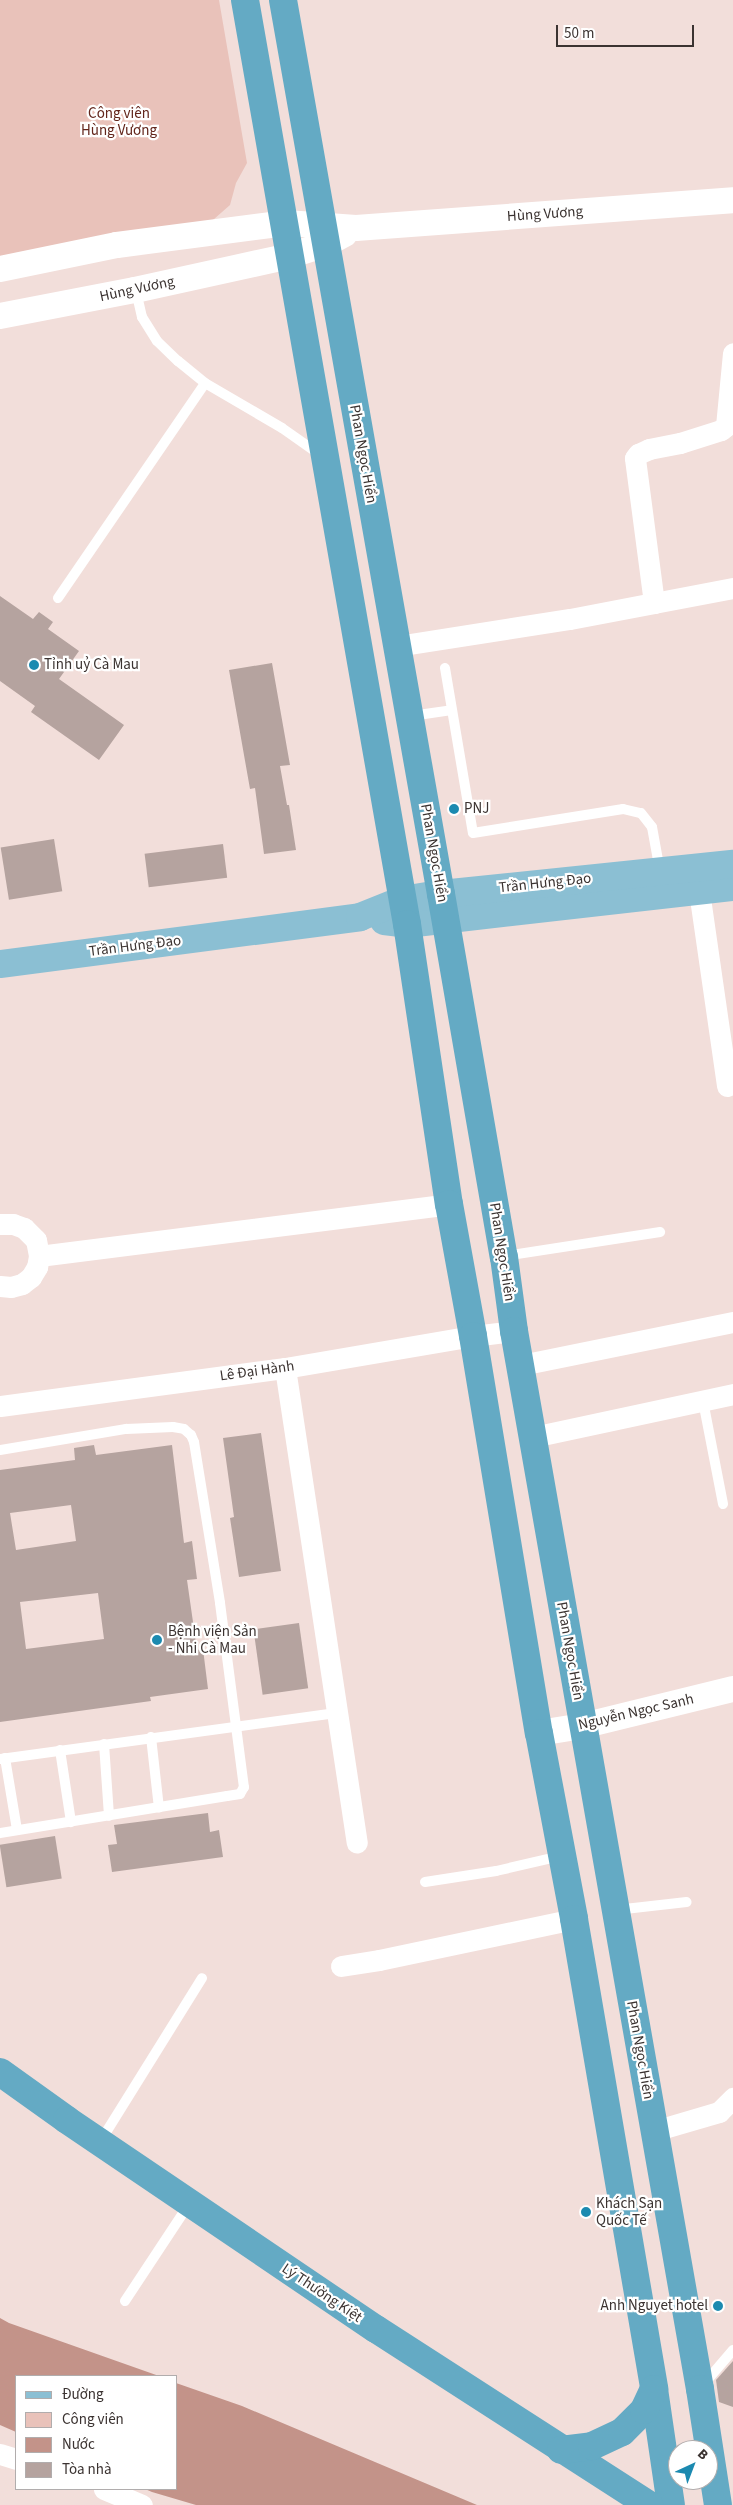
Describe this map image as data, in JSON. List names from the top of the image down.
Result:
{
  "streets": {
    "highway": ["Phan Ngọc Hiển", "Lý Thường Kiệt"],
    "main road": ["Trần Hưng Đạo"],
    "street": ["Hùng Vương", "Lê Đại Hành", "Nguyễn Ngọc Sanh"]
  },
  "crossings": [
    ["Hùng Vương", "Phan Ngọc Hiển"],
    ["Phan Ngọc Hiển", "Trần Hưng Đạo"],
    ["Phan Ngọc Hiển", "Lê Đại Hành"],
    ["Phan Ngọc Hiển", "Nguyễn Ngọc Sanh"]
  ],
  "parks": ["Công viên Hùng Vương"],
  "places": [
    "Tỉnh uỷ Cà Mau",
    "PNJ",
    "Bệnh viện Sản - Nhi Cà Mau",
    "Khách Sạn Quốc Tế",
    "Anh Nguyet hotel"
  ],
  "legend": [
    "Đường",
    "Công viên",
    "Nước",
    "Tòa nhà"
  ],
  "scale_bar": "50 m",
  "north": "top right"
}
